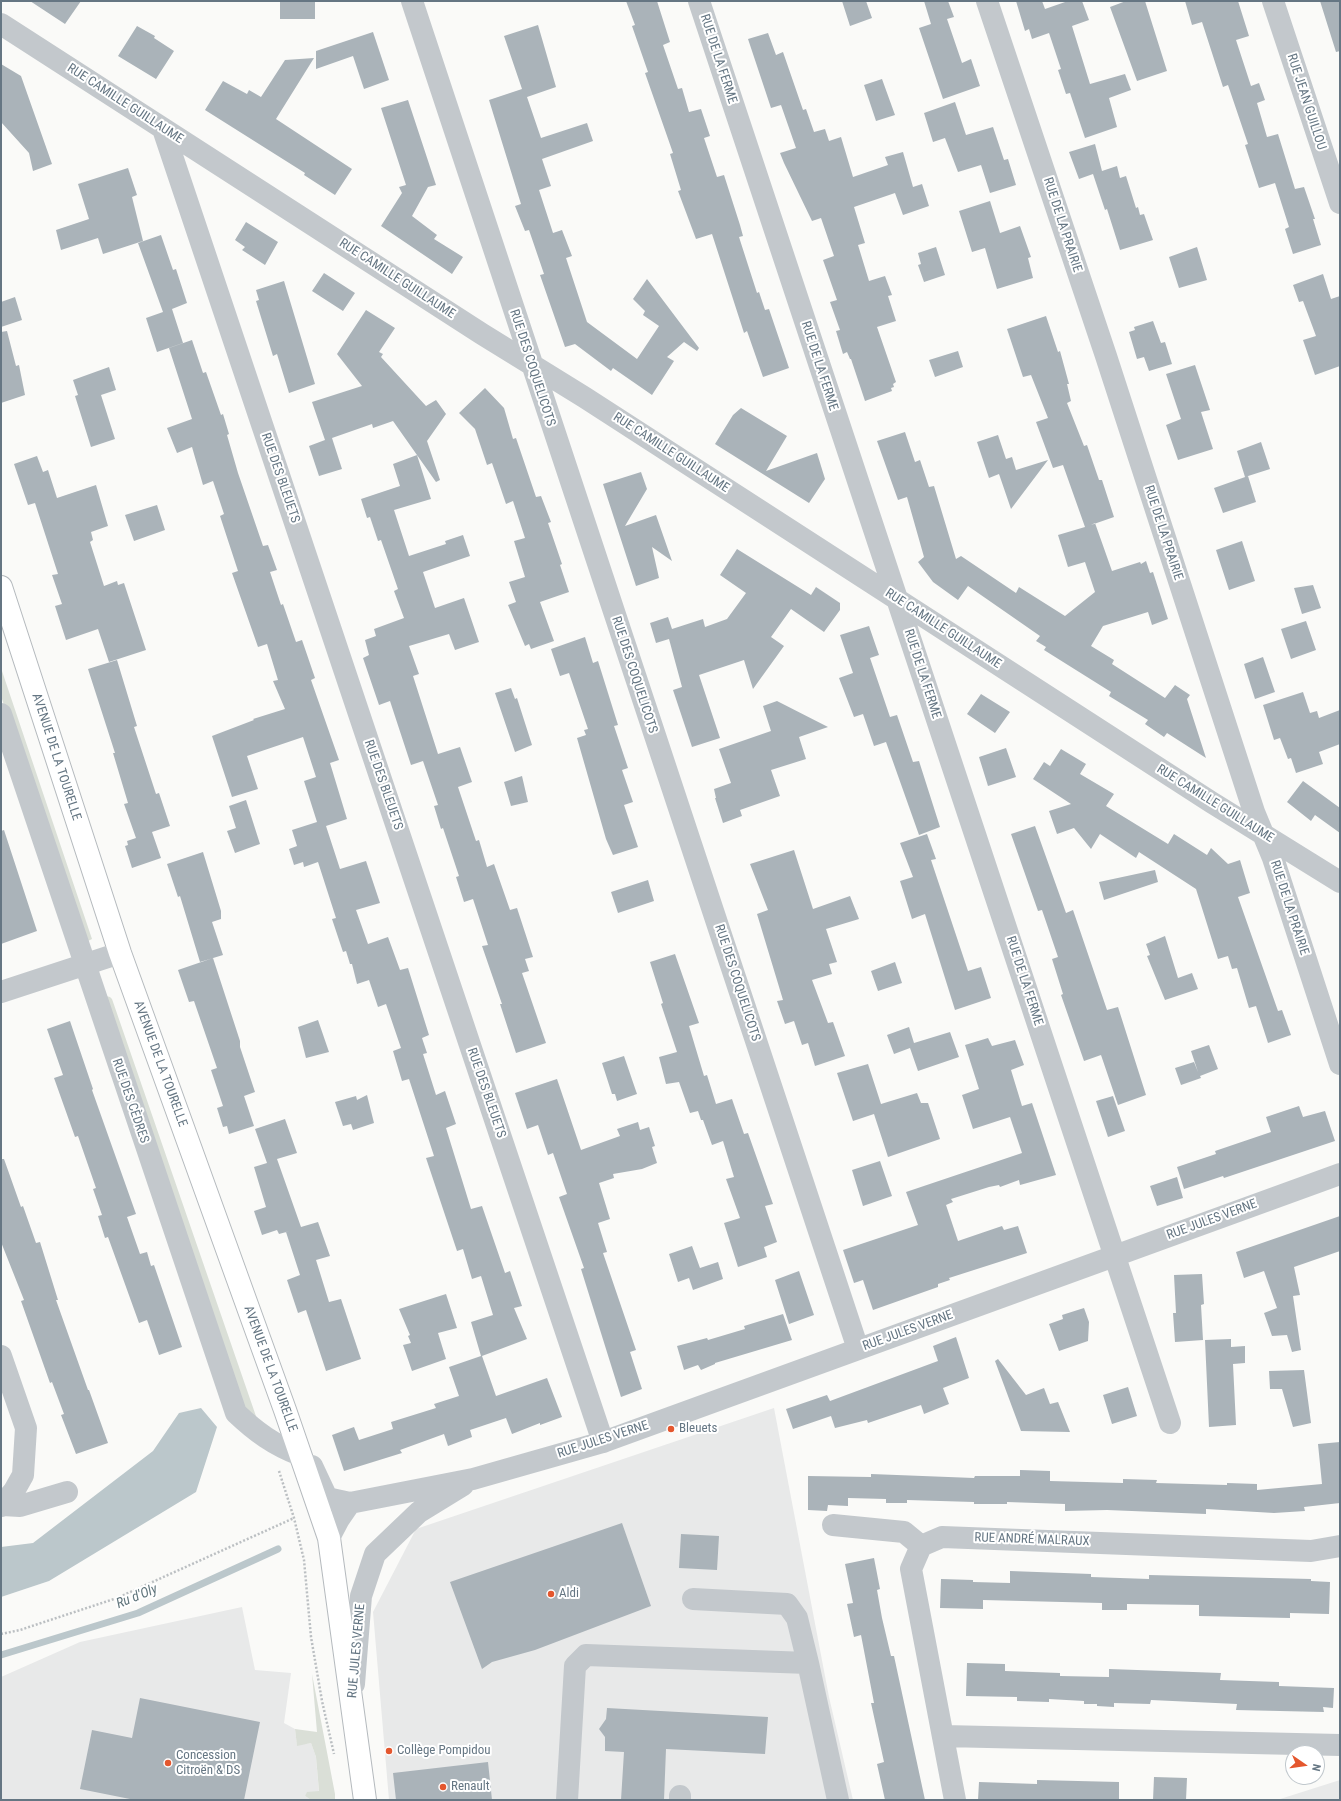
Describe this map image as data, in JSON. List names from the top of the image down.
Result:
{
  "streets": {
    "main road": ["AVENUE DE LA TOURELLE"],
    "street": [
      "RUE DE LA FERME",
      "RUE JEAN GUILLOU",
      "RUE CAMILLE GUILLAUME",
      "RUE DE LA PRAIRIE",
      "RUE DES COQUELICOTS",
      "RUE DES BLEUETS",
      "RUE DES CÈDRES",
      "RUE JULES VERNE",
      "RUE ANDRÉ MALRAUX"
    ]
  },
  "crossings": [
    ["RUE DE LA FERME", "RUE CAMILLE GUILLAUME"],
    ["RUE DE LA FERME", "RUE JULES VERNE"],
    ["RUE CAMILLE GUILLAUME", "RUE DE LA PRAIRIE"],
    ["RUE CAMILLE GUILLAUME", "RUE DES COQUELICOTS"],
    ["RUE CAMILLE GUILLAUME", "RUE DES BLEUETS"],
    ["RUE DES COQUELICOTS", "RUE JULES VERNE"],
    ["RUE DES BLEUETS", "RUE JULES VERNE"],
    ["AVENUE DE LA TOURELLE", "RUE DES CÈDRES"],
    ["AVENUE DE LA TOURELLE", "RUE JULES VERNE"]
  ],
  "water": ["Ru d'Oly"],
  "places": [
    "Bleuets",
    "Aldi",
    "Collège Pompidou",
    "Concession Citroën & DS",
    "Renault"
  ],
  "north": "right"
}
